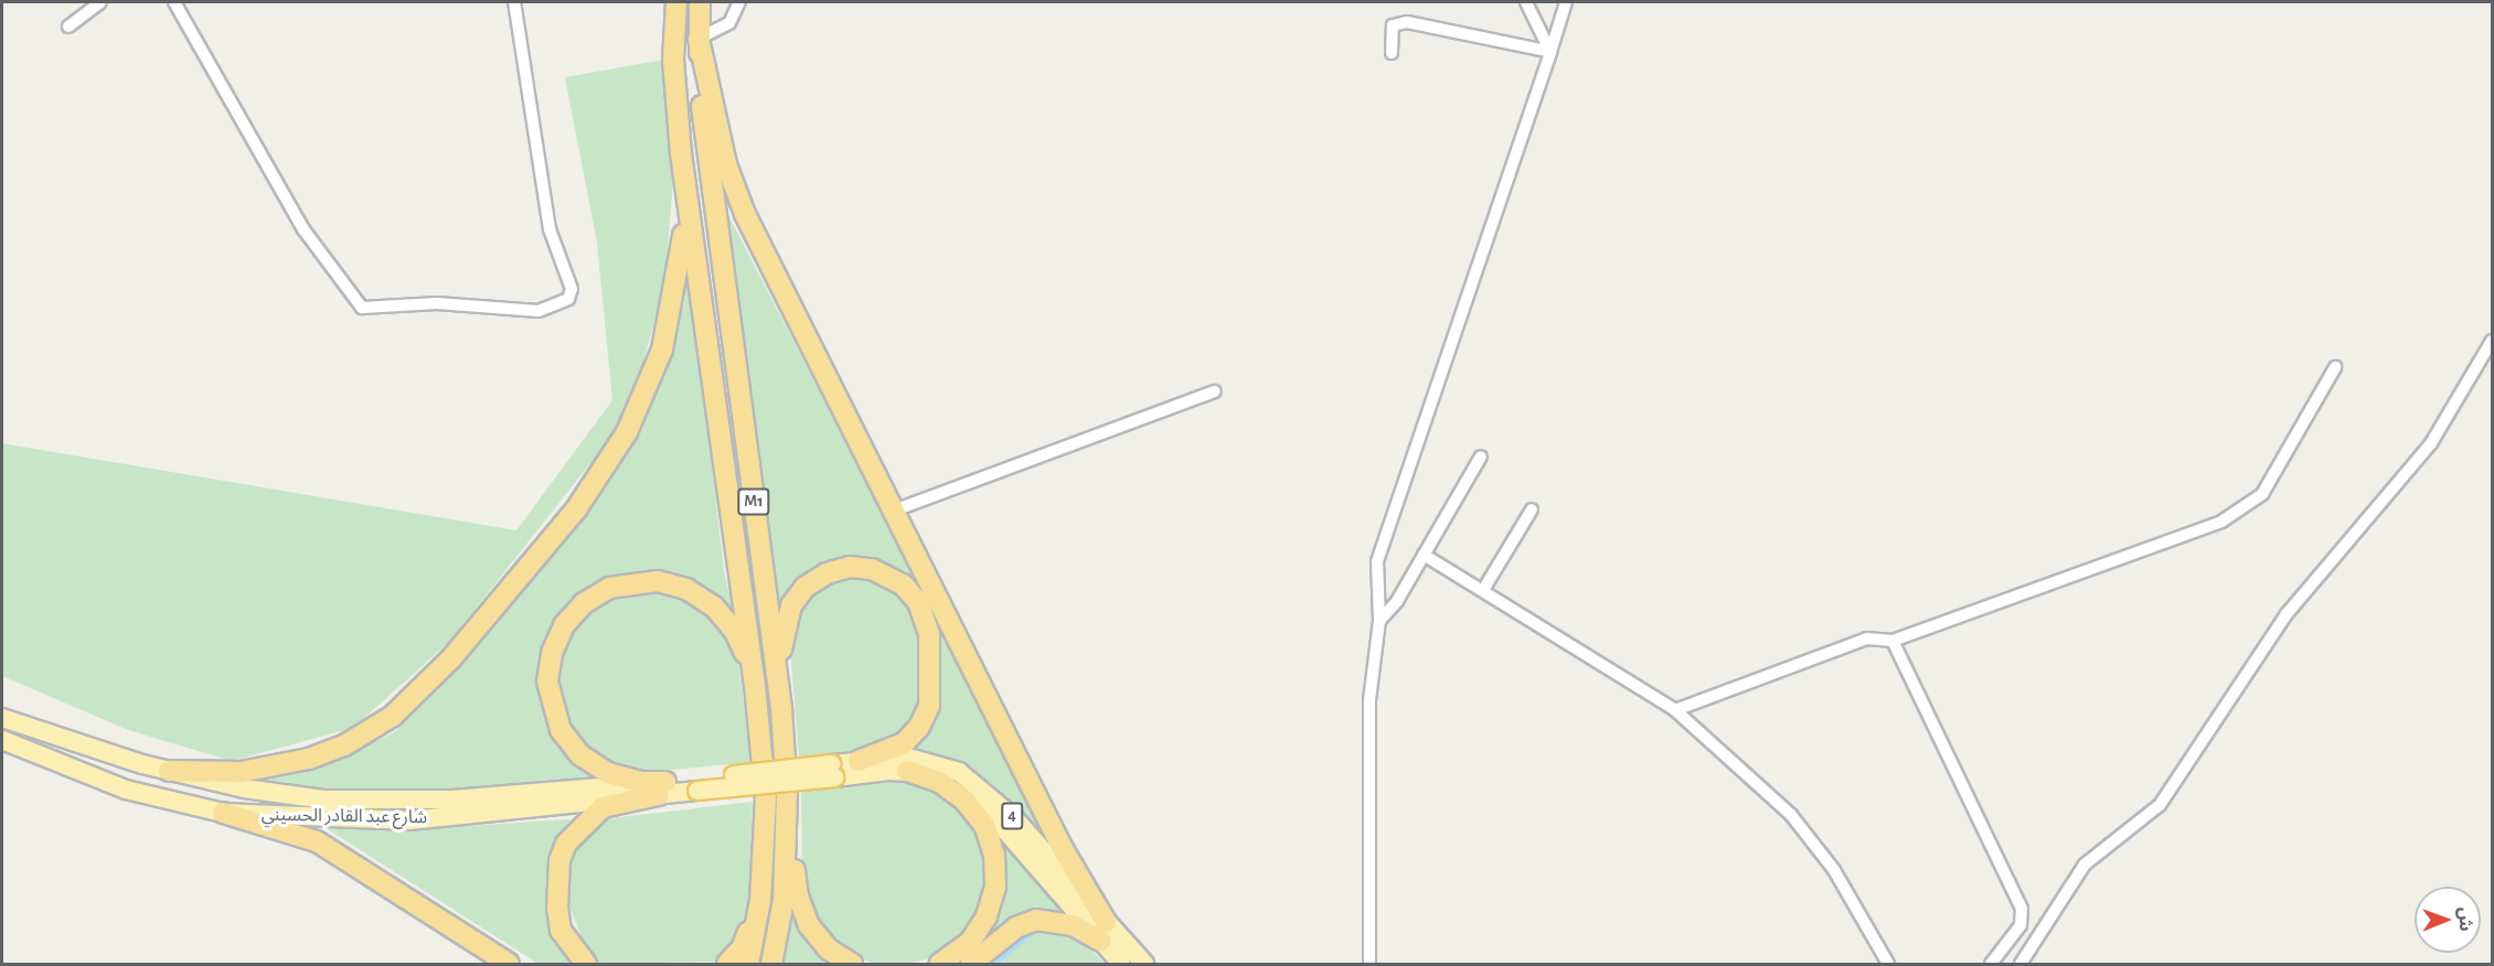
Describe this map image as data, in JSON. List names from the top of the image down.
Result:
{
  "streets": {
    "highway": ["M1"],
    "main road": ["شارع عبد القادر الحسيني", "4"]
  },
  "crossings": [
    ["شارع عبد القادر الحسيني", "4"]
  ],
  "north": "right"
}
